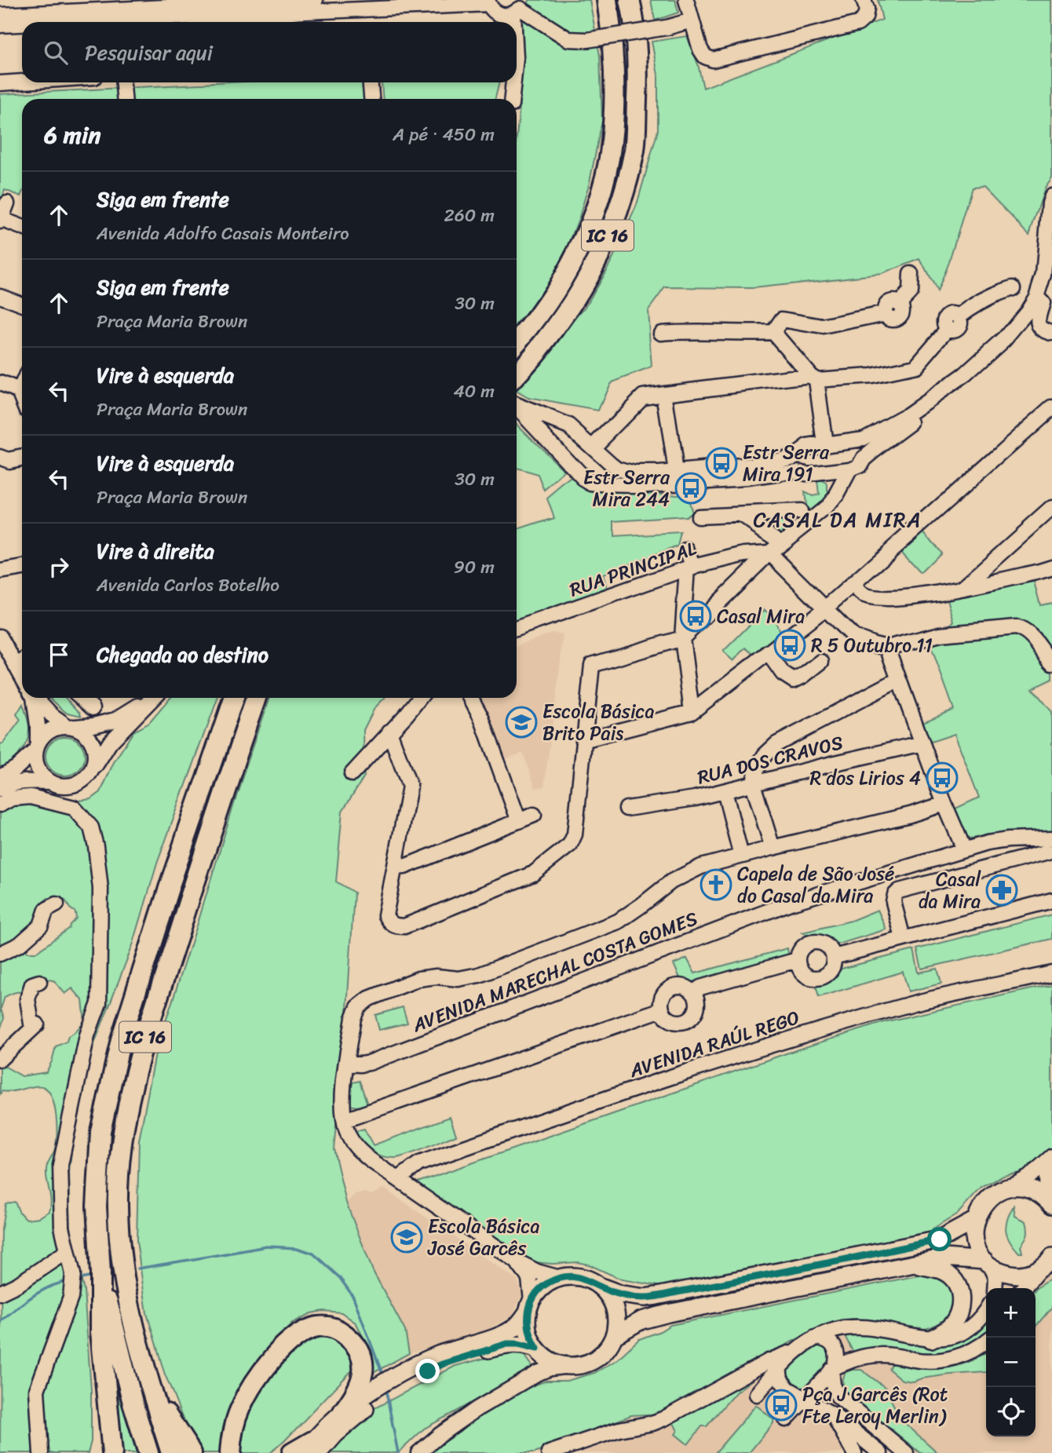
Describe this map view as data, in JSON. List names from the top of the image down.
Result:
{
  "streets": {
    "highway": ["IC 16"],
    "street": [
      "RUA PRINCIPAL",
      "RUA DOS CRAVOS",
      "AVENIDA MARECHAL COSTA GOMES",
      "AVENIDA RAÚL REGO"
    ]
  },
  "districts": ["CASAL DA MIRA"],
  "places": {
    "bus stop": [
      "Estr Serra Mira 191",
      "Estr Serra Mira 244",
      "Casal Mira",
      "R 5 Outubro 11",
      "R dos Lirios 4",
      "Pça J Garcês (Rot Fte Leroy Merlin)"
    ],
    "school or university": ["Escola Básica Brito Pais", "Escola Básica José Garcês"],
    "church": ["Capela de São José do Casal da Mira"],
    "pharmacy": ["Casal da Mira"]
  },
  "page": {
    "search": "Pesquisar aqui",
    "heading": ["6 min", "A pé · 450 m"],
    "list": [
      ["Siga em frente", "Avenida Adolfo Casais Monteiro", "260 m"],
      ["Siga em frente", "Praça Maria Brown", "30 m"],
      ["Vire à esquerda", "Praça Maria Brown", "40 m"],
      ["Vire à esquerda", "Praça Maria Brown", "30 m"],
      ["Vire à direita", "Avenida Carlos Botelho", "90 m"],
      "Chegada ao destino"
    ],
    "map_buttons": ["+", "−"]
  }
}
